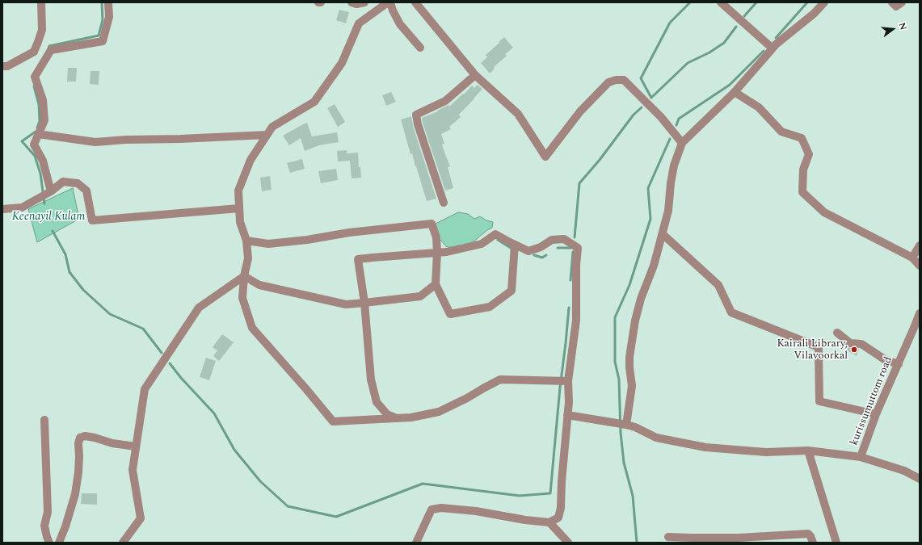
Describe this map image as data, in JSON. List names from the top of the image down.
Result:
{
  "streets": {
    "street": ["kurissumuttom road"]
  },
  "water": ["Keenayil Kulam"],
  "places": ["Kairali Library, Vilavoorkal"],
  "north": "right"
}
